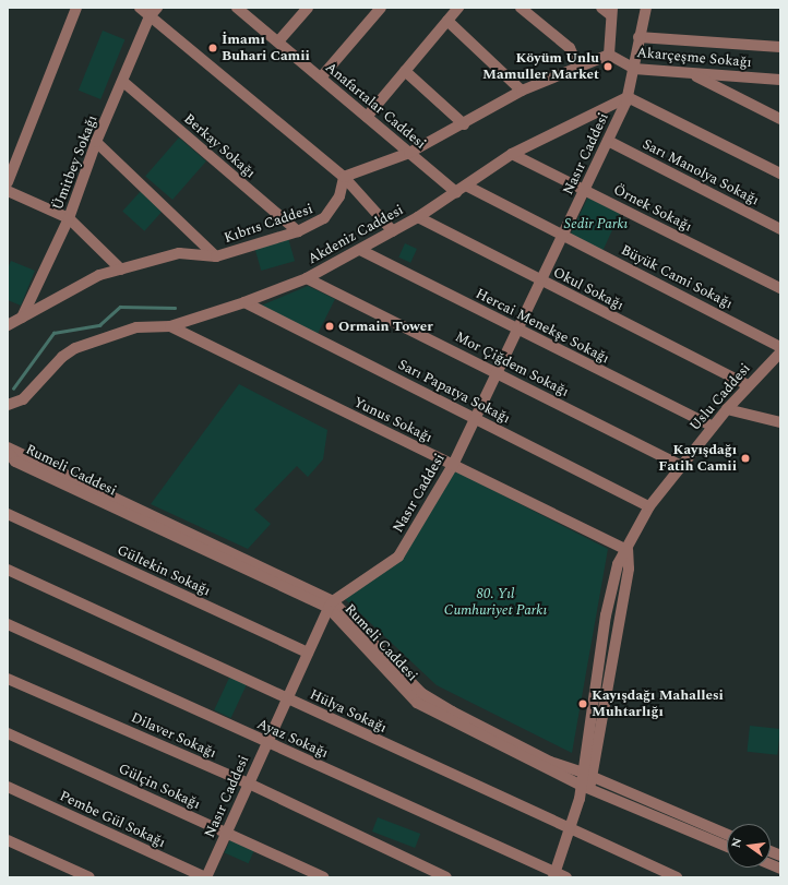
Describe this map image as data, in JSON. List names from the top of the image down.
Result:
{
  "streets": {
    "street": [
      "Akarçeşme Sokağı",
      "Anafartalar Caddesi",
      "Berkay Sokağı",
      "Nasır Caddesi",
      "Ümitbey Sokağı",
      "Sarı Manolya Sokağı",
      "Örnek Sokağı",
      "Kıbrıs Caddesi",
      "Akdeniz Caddesi",
      "Büyük Cami Sokağı",
      "Okul Sokağı",
      "Hercai Menekşe Sokağı",
      "Mor Çiğdem Sokağı",
      "Sarı Papatya Sokağı",
      "Uslu Caddesi",
      "Yunus Sokağı",
      "Rumeli Caddesi",
      "Gültekin Sokağı",
      "Hülya Sokağı",
      "Dilaver Sokağı",
      "Ayaz Sokağı",
      "Gülçin Sokağı",
      "Pembe Gül Sokağı"
    ]
  },
  "crossings": [
    ["Anafartalar Caddesi", "Akdeniz Caddesi"],
    ["Berkay Sokağı", "Ümitbey Sokağı"],
    ["Berkay Sokağı", "Kıbrıs Caddesi"],
    ["Nasır Caddesi", "Sarı Manolya Sokağı"],
    ["Nasır Caddesi", "Örnek Sokağı"],
    ["Nasır Caddesi", "Akdeniz Caddesi"],
    ["Nasır Caddesi", "Büyük Cami Sokağı"],
    ["Nasır Caddesi", "Okul Sokağı"],
    ["Nasır Caddesi", "Hercai Menekşe Sokağı"],
    ["Nasır Caddesi", "Mor Çiğdem Sokağı"],
    ["Nasır Caddesi", "Sarı Papatya Sokağı"],
    ["Nasır Caddesi", "Yunus Sokağı"],
    ["Nasır Caddesi", "Rumeli Caddesi"],
    ["Nasır Caddesi", "Gültekin Sokağı"],
    ["Nasır Caddesi", "Hülya Sokağı"],
    ["Nasır Caddesi", "Dilaver Sokağı"],
    ["Nasır Caddesi", "Ayaz Sokağı"],
    ["Nasır Caddesi", "Gülçin Sokağı"],
    ["Nasır Caddesi", "Pembe Gül Sokağı"],
    ["Ümitbey Sokağı", "Kıbrıs Caddesi"],
    ["Örnek Sokağı", "Akdeniz Caddesi"],
    ["Akdeniz Caddesi", "Büyük Cami Sokağı"],
    ["Akdeniz Caddesi", "Okul Sokağı"],
    ["Akdeniz Caddesi", "Hercai Menekşe Sokağı"],
    ["Akdeniz Caddesi", "Mor Çiğdem Sokağı"],
    ["Akdeniz Caddesi", "Sarı Papatya Sokağı"],
    ["Akdeniz Caddesi", "Yunus Sokağı"],
    ["Okul Sokağı", "Uslu Caddesi"],
    ["Hercai Menekşe Sokağı", "Uslu Caddesi"],
    ["Mor Çiğdem Sokağı", "Uslu Caddesi"],
    ["Sarı Papatya Sokağı", "Uslu Caddesi"],
    ["Uslu Caddesi", "Yunus Sokağı"],
    ["Uslu Caddesi", "Rumeli Caddesi"],
    ["Uslu Caddesi", "Hülya Sokağı"]
  ],
  "parks": ["Sedir Parkı", "80. Yıl Cumhuriyet Parkı"],
  "places": [
    "İmamı Buhari Camii",
    "Köyüm Unlu Mamuller Market",
    "Ormain Tower",
    "Kayışdağı Fatih Camii",
    "Kayışdağı Mahallesi Muhtarlığı"
  ],
  "north": "left"
}
